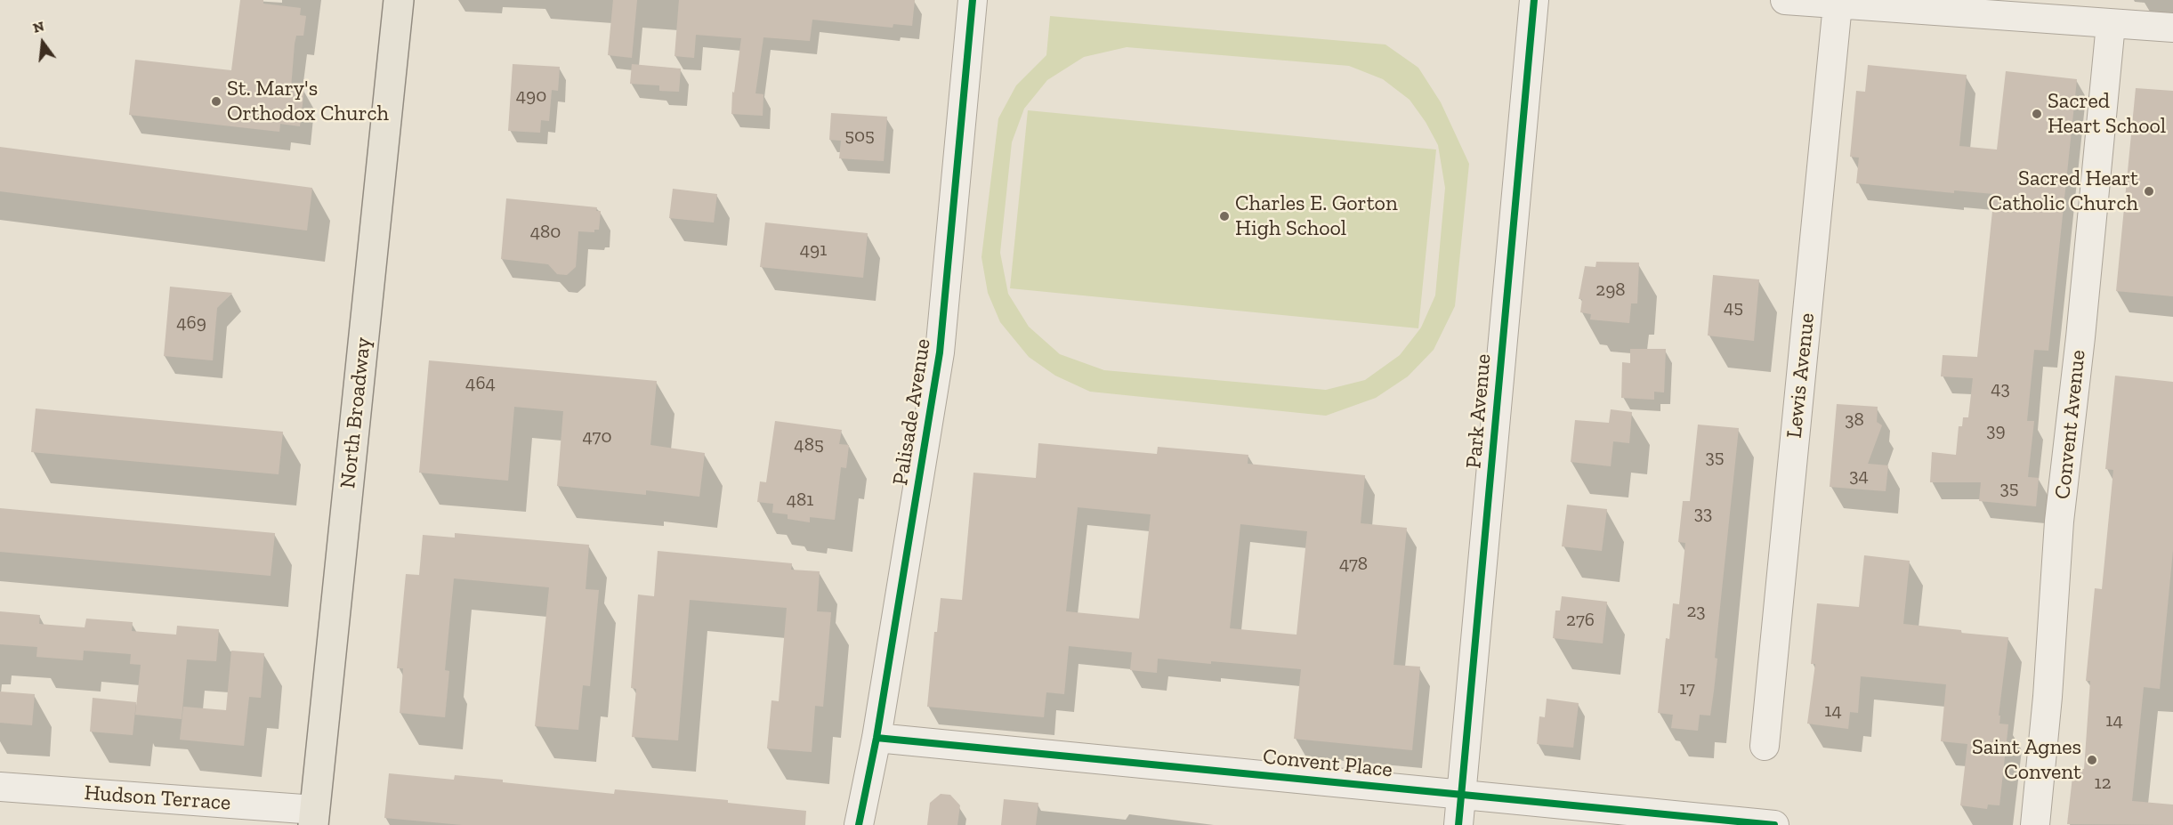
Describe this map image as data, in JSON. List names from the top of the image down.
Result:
{
  "streets": {
    "main road": ["North Broadway"],
    "street": [
      "Lewis Avenue",
      "Park Avenue",
      "Palisade Avenue",
      "Convent Avenue",
      "Convent Place",
      "Hudson Terrace"
    ]
  },
  "crossings": [
    ["Park Avenue", "Convent Place"],
    ["Palisade Avenue", "Convent Place"],
    ["North Broadway", "Hudson Terrace"]
  ],
  "places": [
    "St. Mary's Orthodox Church",
    "Sacred Heart School",
    "Sacred Heart Catholic Church",
    "Charles E. Gorton High School",
    "Saint Agnes Convent"
  ],
  "house_numbers": [
    "490",
    "505",
    "480",
    "491",
    "298",
    "45",
    "469",
    "464",
    "43",
    "38",
    "39",
    "470",
    "485",
    "35",
    "34",
    "35",
    "481",
    "33",
    "478",
    "23",
    "276",
    "17",
    "14",
    "14",
    "12"
  ],
  "north": "top"
}
